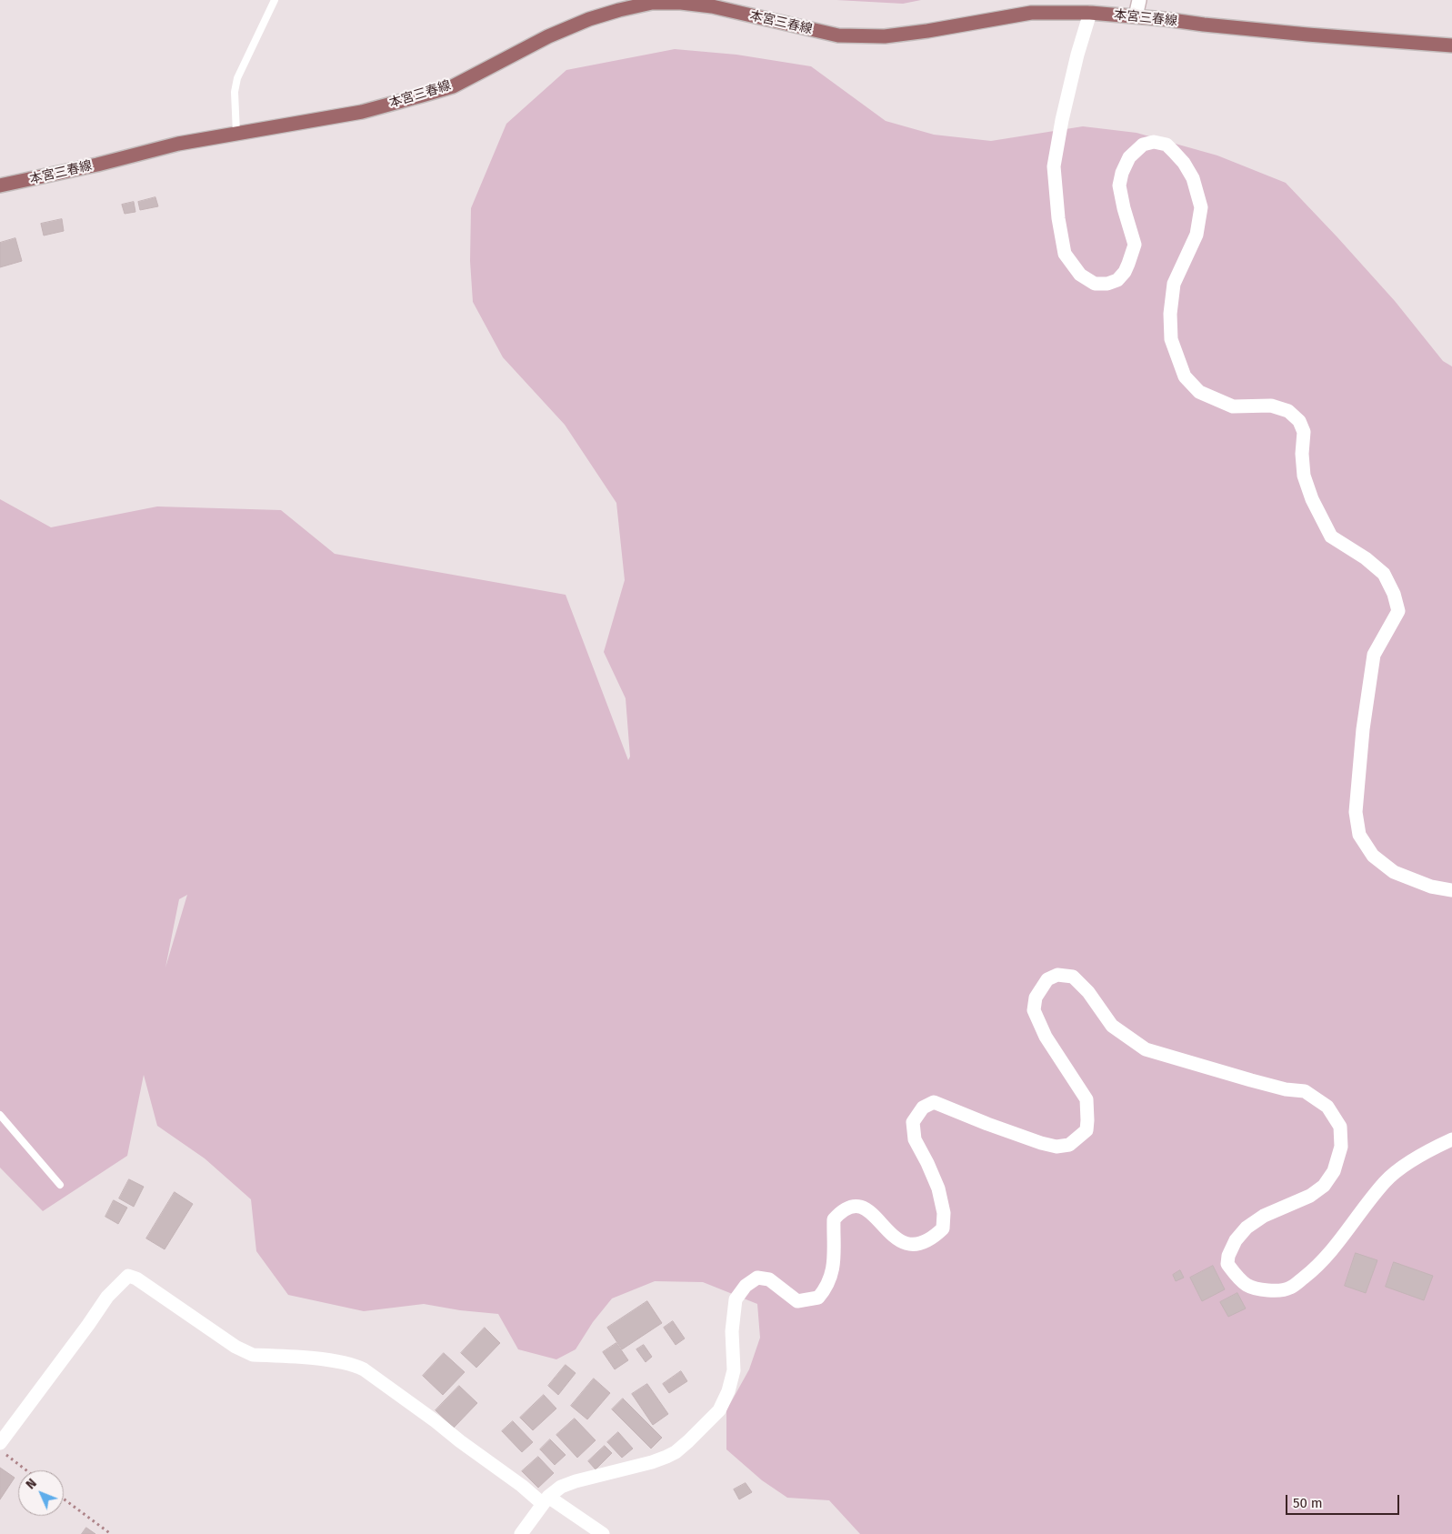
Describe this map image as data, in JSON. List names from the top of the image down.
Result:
{
  "streets": {
    "main road": ["本宮三春線"]
  },
  "scale_bar": "50 m",
  "north": "top left"
}
